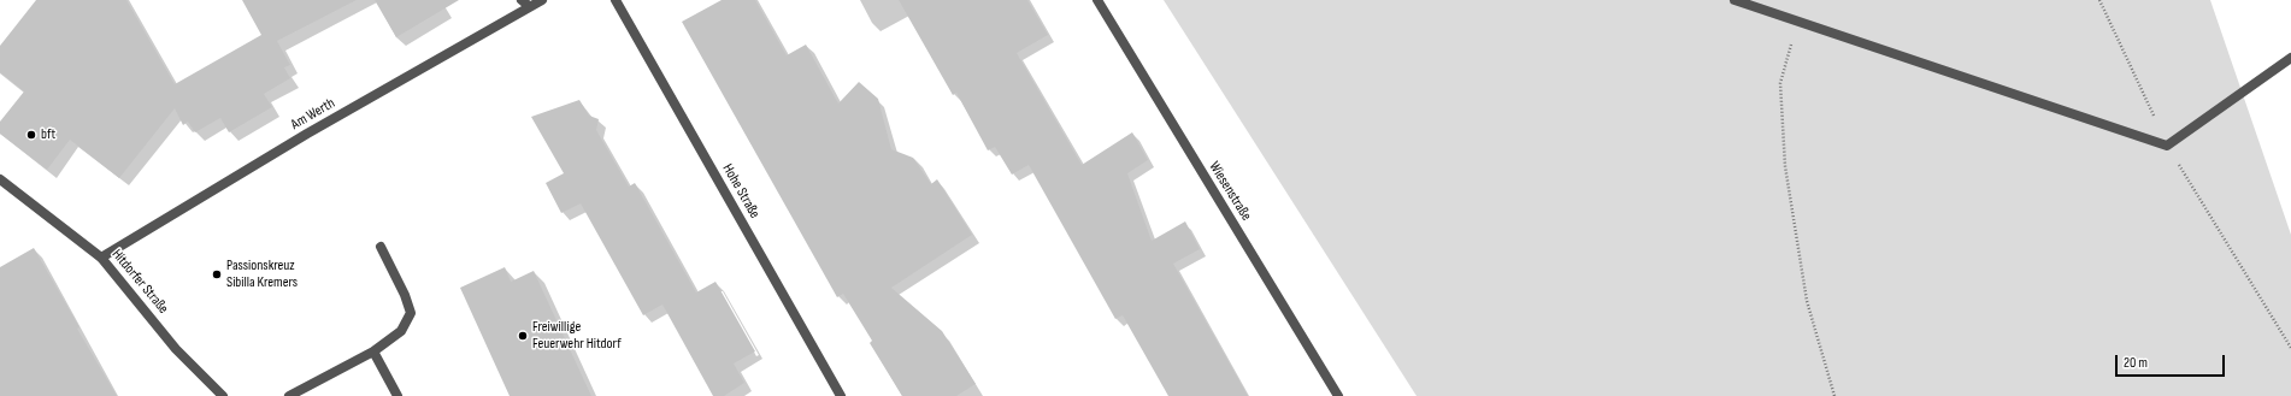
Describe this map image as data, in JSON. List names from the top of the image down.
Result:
{
  "streets": {
    "street": [
      "Am Werth",
      "Hohe Straße",
      "Wiesenstraße",
      "Hitdorfer Straße"
    ]
  },
  "crossings": [
    ["Am Werth", "Hitdorfer Straße"]
  ],
  "places": ["bft", "Passionskreuz Sibilla Kremers", "Freiwillige Feuerwehr Hitdorf"],
  "scale_bar": "20 m"
}
